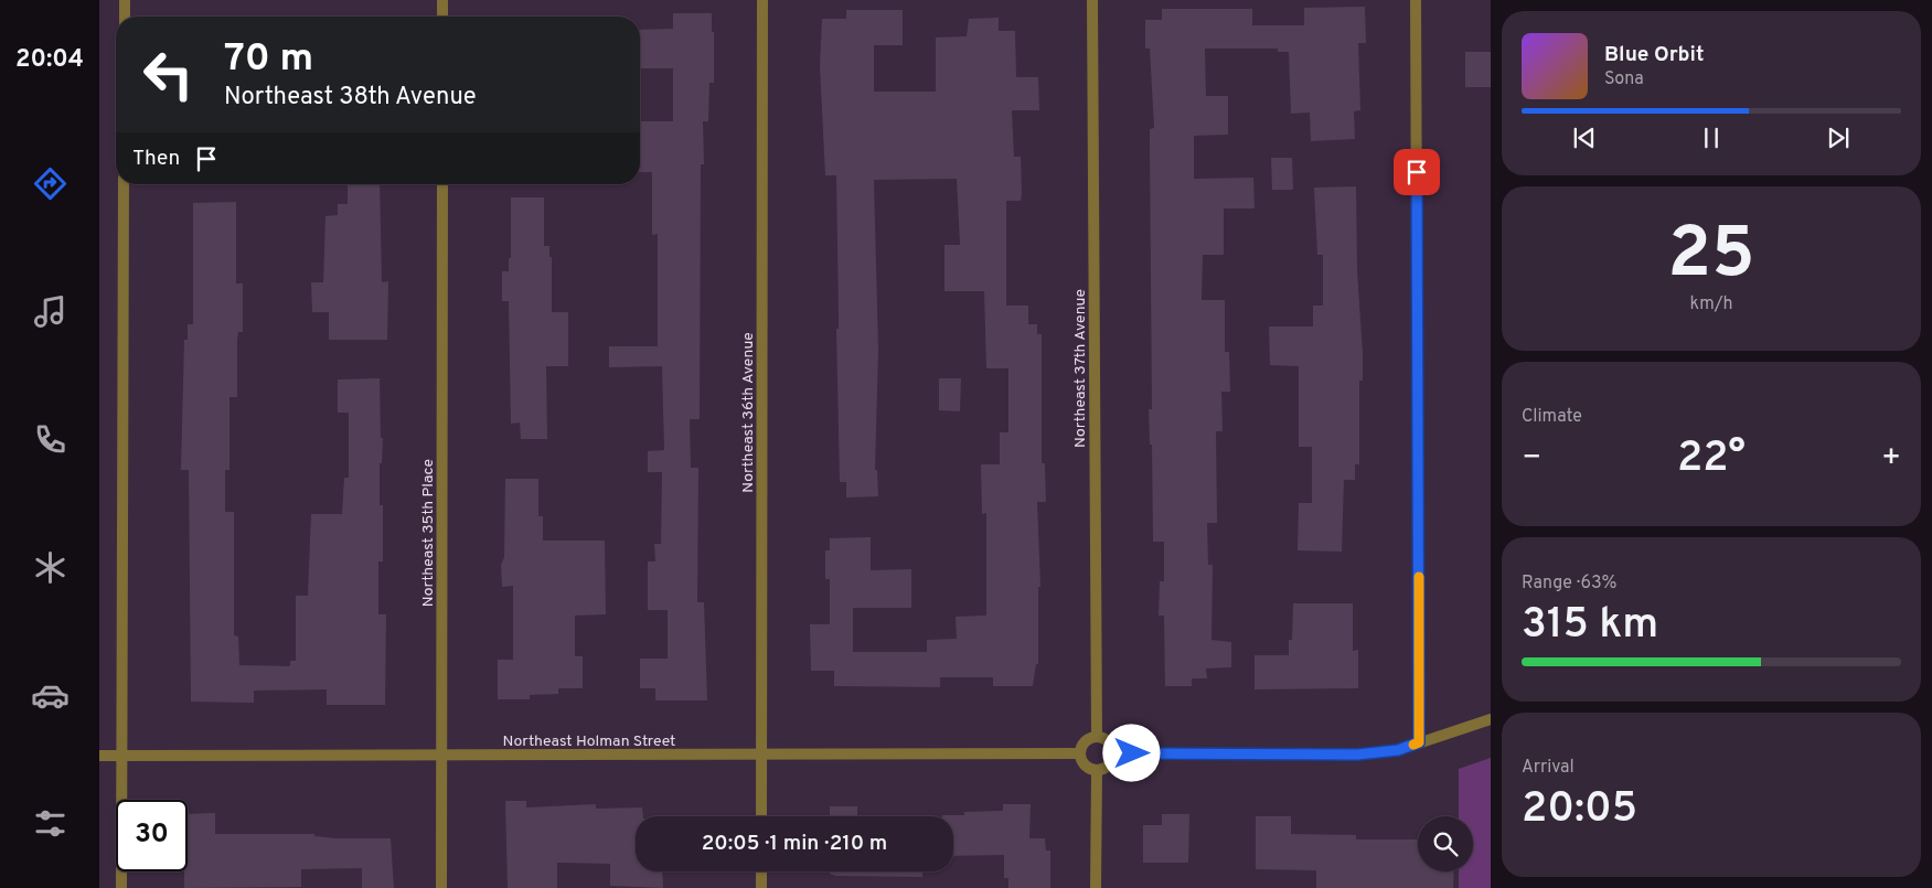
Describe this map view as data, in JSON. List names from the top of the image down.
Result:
{
  "streets": {
    "street": [
      "Northeast 37th Avenue",
      "Northeast 36th Avenue",
      "Northeast 35th Place",
      "Northeast Holman Street"
    ]
  },
  "crossings": [
    ["Northeast 37th Avenue", "Northeast Holman Street"],
    ["Northeast 36th Avenue", "Northeast Holman Street"],
    ["Northeast 35th Place", "Northeast Holman Street"]
  ],
  "page": {
    "tabs": "20:04",
    "turn": ["70 m", "Northeast 38th Avenue"],
    "song": ["Blue Orbit", "Sona"],
    "then": "Then",
    "tile": [
      ["25", "km/h"],
      "Climate",
      ["Range · 63%", "315 km"],
      ["Arrival", "20:05"]
    ],
    "heat": ["−", "22°", "+"],
    "limit": "30",
    "trip": "20:05 · 1 min · 210 m"
  }
}
